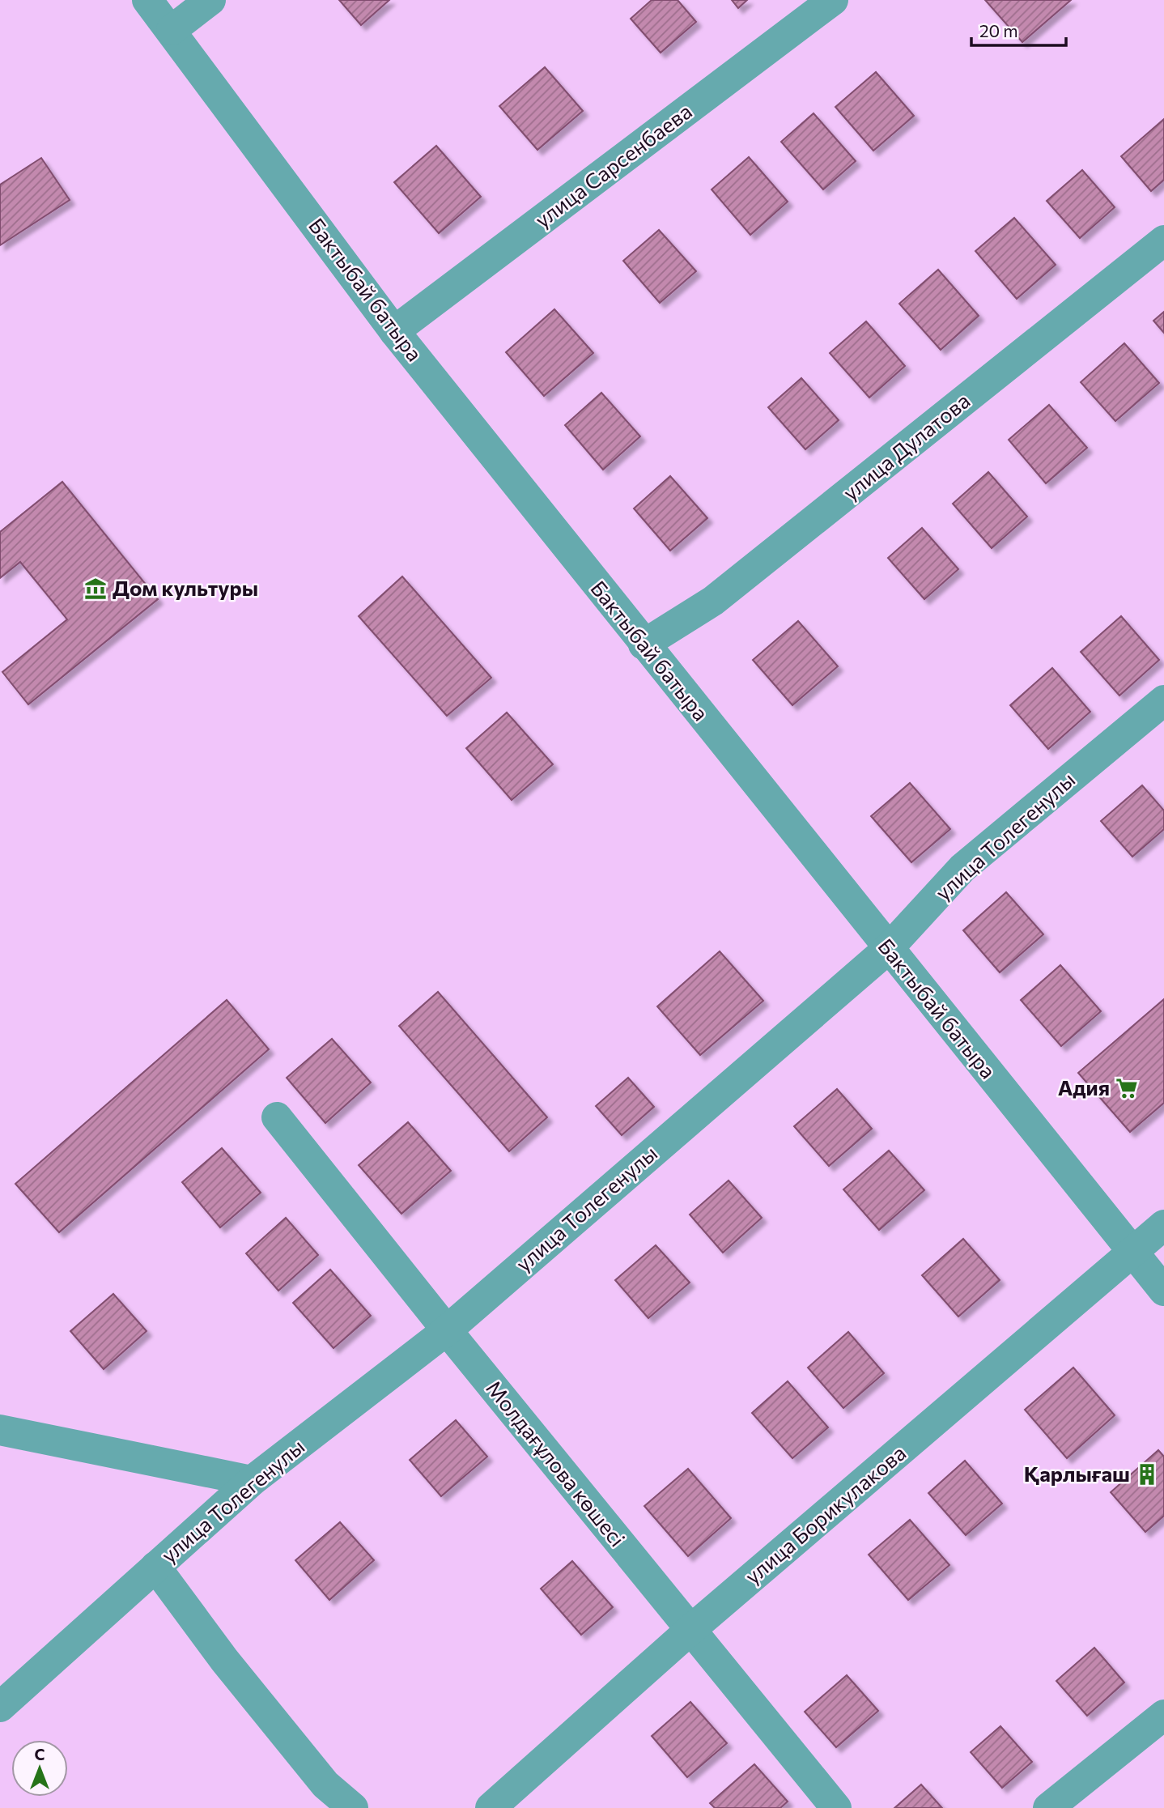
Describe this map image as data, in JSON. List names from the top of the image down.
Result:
{
  "streets": {
    "street": [
      "улица Сарсенбаева",
      "Бактыбай батыра",
      "улица Дулатова",
      "улица Толегенулы",
      "Молдағұлова көшесі",
      "улица Борикулакова"
    ]
  },
  "crossings": [
    ["улица Сарсенбаева", "Бактыбай батыра"],
    ["Бактыбай батыра", "улица Дулатова"],
    ["Бактыбай батыра", "улица Толегенулы"],
    ["Бактыбай батыра", "улица Борикулакова"],
    ["улица Толегенулы", "Молдағұлова көшесі"],
    ["Молдағұлова көшесі", "улица Борикулакова"]
  ],
  "places": {
    "museum": ["Дом культуры"],
    "supermarket": ["Адия"],
    "building": ["Қарлығаш"]
  },
  "scale_bar": "20 m",
  "north": "top"
}
